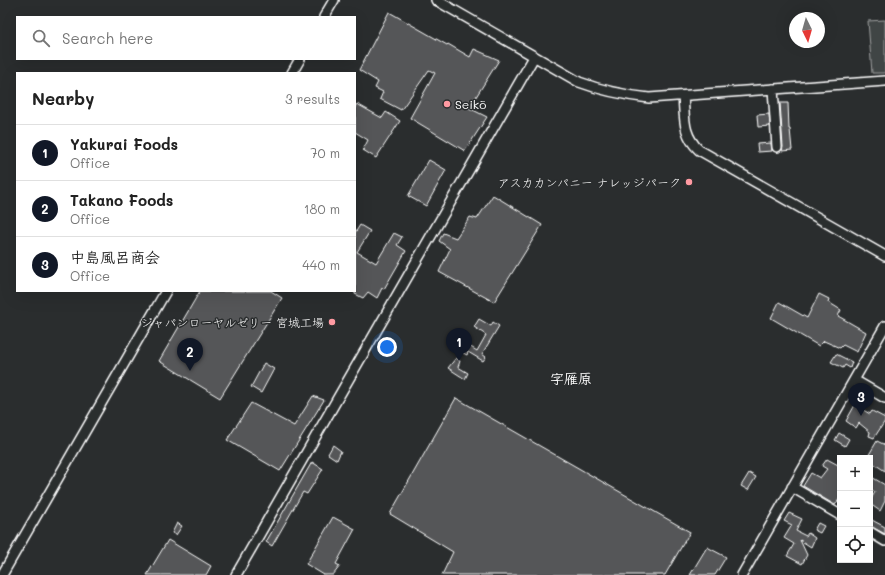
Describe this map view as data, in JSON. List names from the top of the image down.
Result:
{
  "districts": ["字雁原"],
  "places": ["Seikō", "アスカカンパニー ナレッジパーク", "ジャパンローヤルゼリー 宮城工場"],
  "north": "bottom",
  "page": {
    "search": "Search here",
    "heading": ["Nearby", "3 results"],
    "list": [
      {
        "mark": "1",
        "name": "Yakurai Foods",
        "note": "Office",
        "value": "70 m"
      },
      {
        "mark": "2",
        "name": "Takano Foods",
        "note": "Office",
        "value": "180 m"
      },
      {
        "mark": "3",
        "name": "中島風呂商会",
        "note": "Office",
        "value": "440 m"
      }
    ],
    "pins": ["1", "2", "3"],
    "map_buttons": ["+", "−"]
  }
}
